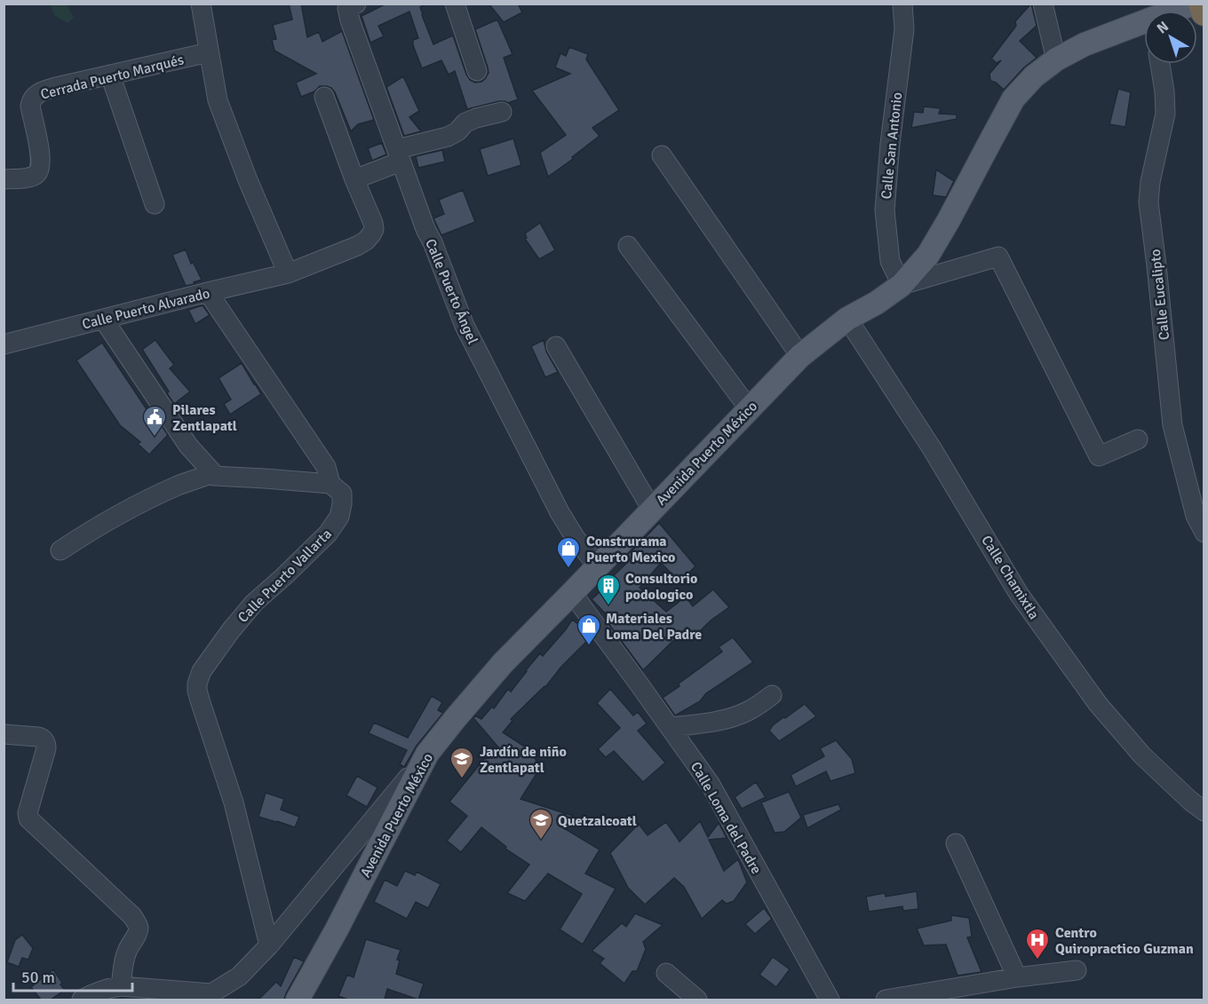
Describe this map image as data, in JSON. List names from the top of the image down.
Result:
{
  "streets": {
    "main road": ["Avenida Puerto México"],
    "street": [
      "Cerrada Puerto Marqués",
      "Calle San Antonio",
      "Calle Puerto Ángel",
      "Calle Eucalipto",
      "Calle Puerto Alvarado",
      "Calle Puerto Vallarta",
      "Calle Chamixtla",
      "Calle Loma del Padre"
    ]
  },
  "crossings": [
    ["Calle San Antonio", "Avenida Puerto México"],
    ["Calle Puerto Ángel", "Avenida Puerto México"],
    ["Calle Puerto Alvarado", "Calle Puerto Vallarta"],
    ["Avenida Puerto México", "Calle Chamixtla"],
    ["Avenida Puerto México", "Calle Loma del Padre"]
  ],
  "places": {
    "public building": ["Pilares Zentlapatl"],
    "shop": ["Construrama Puerto Mexico", "Materiales Loma Del Padre"],
    "building": ["Consultorio podologico"],
    "school or university": ["Jardín de niño Zentlapatl", "Quetzalcoatl"],
    "hospital": ["Centro Quiropractico Guzman"]
  },
  "scale_bar": "50 m",
  "north": "top left"
}
